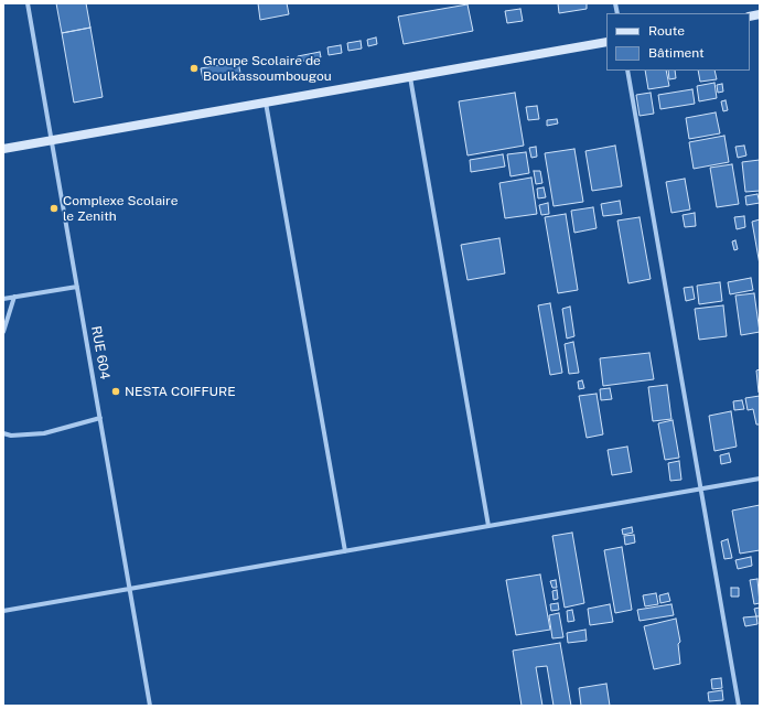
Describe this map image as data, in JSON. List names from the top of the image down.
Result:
{
  "streets": {
    "street": ["RUE 604"]
  },
  "places": ["Groupe Scolaire de Boulkassoumbougou", "Complexe Scolaire le Zenith", "NESTA COIFFURE"],
  "legend": ["Route", "Bâtiment"]
}
